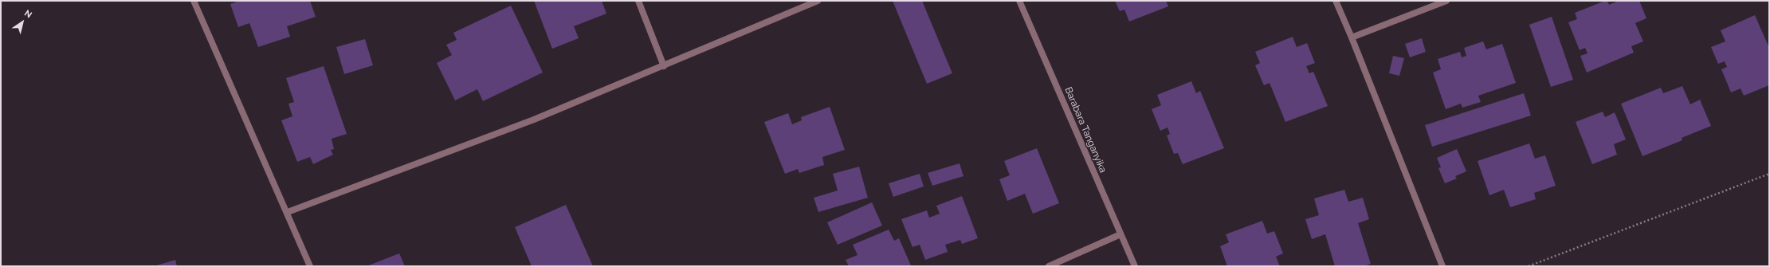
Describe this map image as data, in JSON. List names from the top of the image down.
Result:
{
  "streets": {
    "street": ["Barabara Tanganyika"]
  },
  "north": "top right"
}
